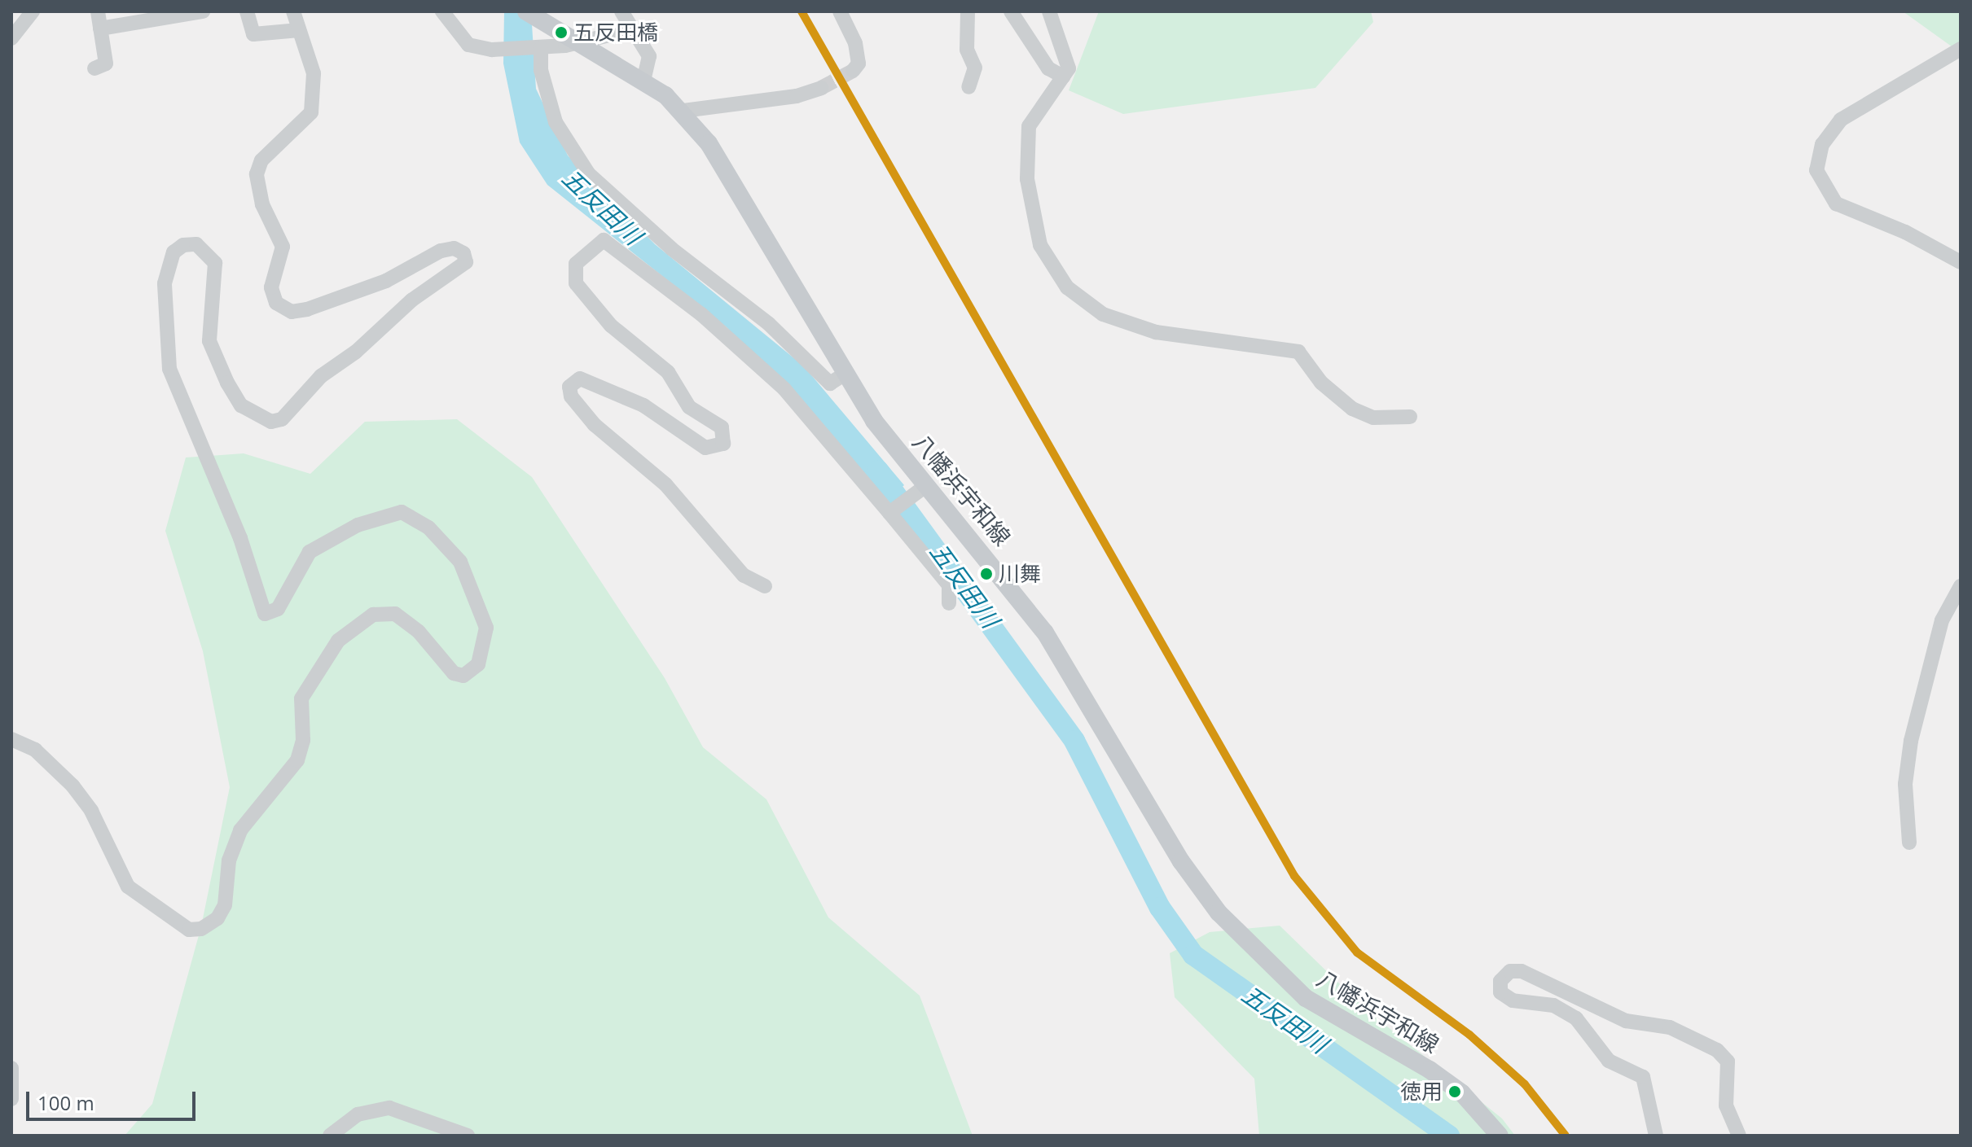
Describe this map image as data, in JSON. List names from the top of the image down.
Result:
{
  "streets": {
    "main road": ["八幡浜宇和線"]
  },
  "water": ["五反田川"],
  "places": ["五反田橋", "川舞", "徳用"],
  "scale_bar": "100 m"
}
